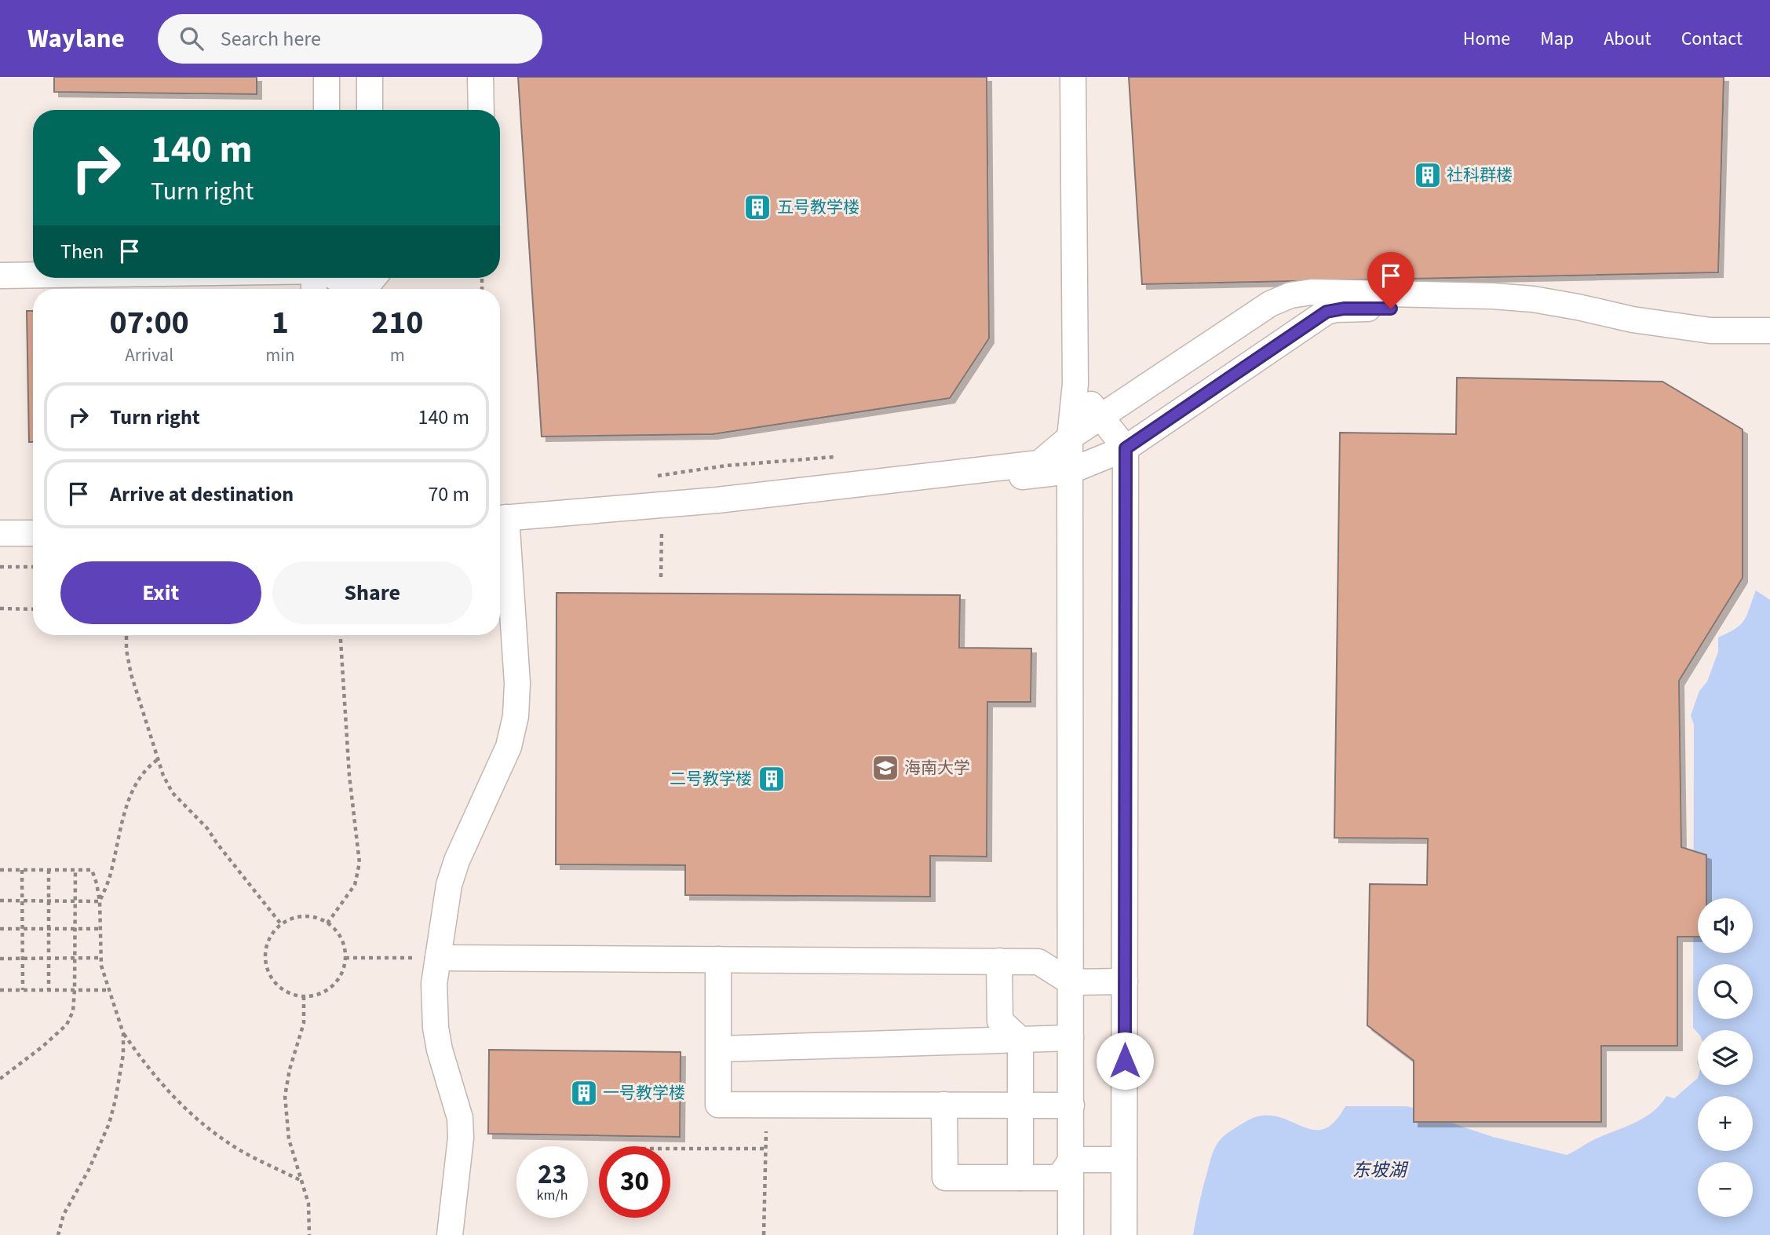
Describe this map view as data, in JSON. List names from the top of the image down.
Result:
{
  "water": ["东坡湖"],
  "places": {
    "building": [
      "社科群楼",
      "五号教学楼",
      "二号教学楼",
      "一号教学楼"
    ],
    "school or university": ["海南大学"]
  },
  "page": {
    "header": "Waylane",
    "search": "Search here",
    "nav": [
      "Home",
      "Map",
      "About",
      "Contact"
    ],
    "turn": ["140 m", "Turn right"],
    "then": "Then",
    "eta": [
      "07:00",
      "Arrival",
      "1",
      "min",
      "210",
      "m"
    ],
    "list": [
      {
        "name": "Turn right",
        "value": "140 m"
      },
      {
        "name": "Arrive at destination",
        "value": "70 m"
      }
    ],
    "buttons": ["Exit", "Share"],
    "map_buttons": ["+", "−"],
    "speed": "23 km/h",
    "limit": "30"
  }
}
